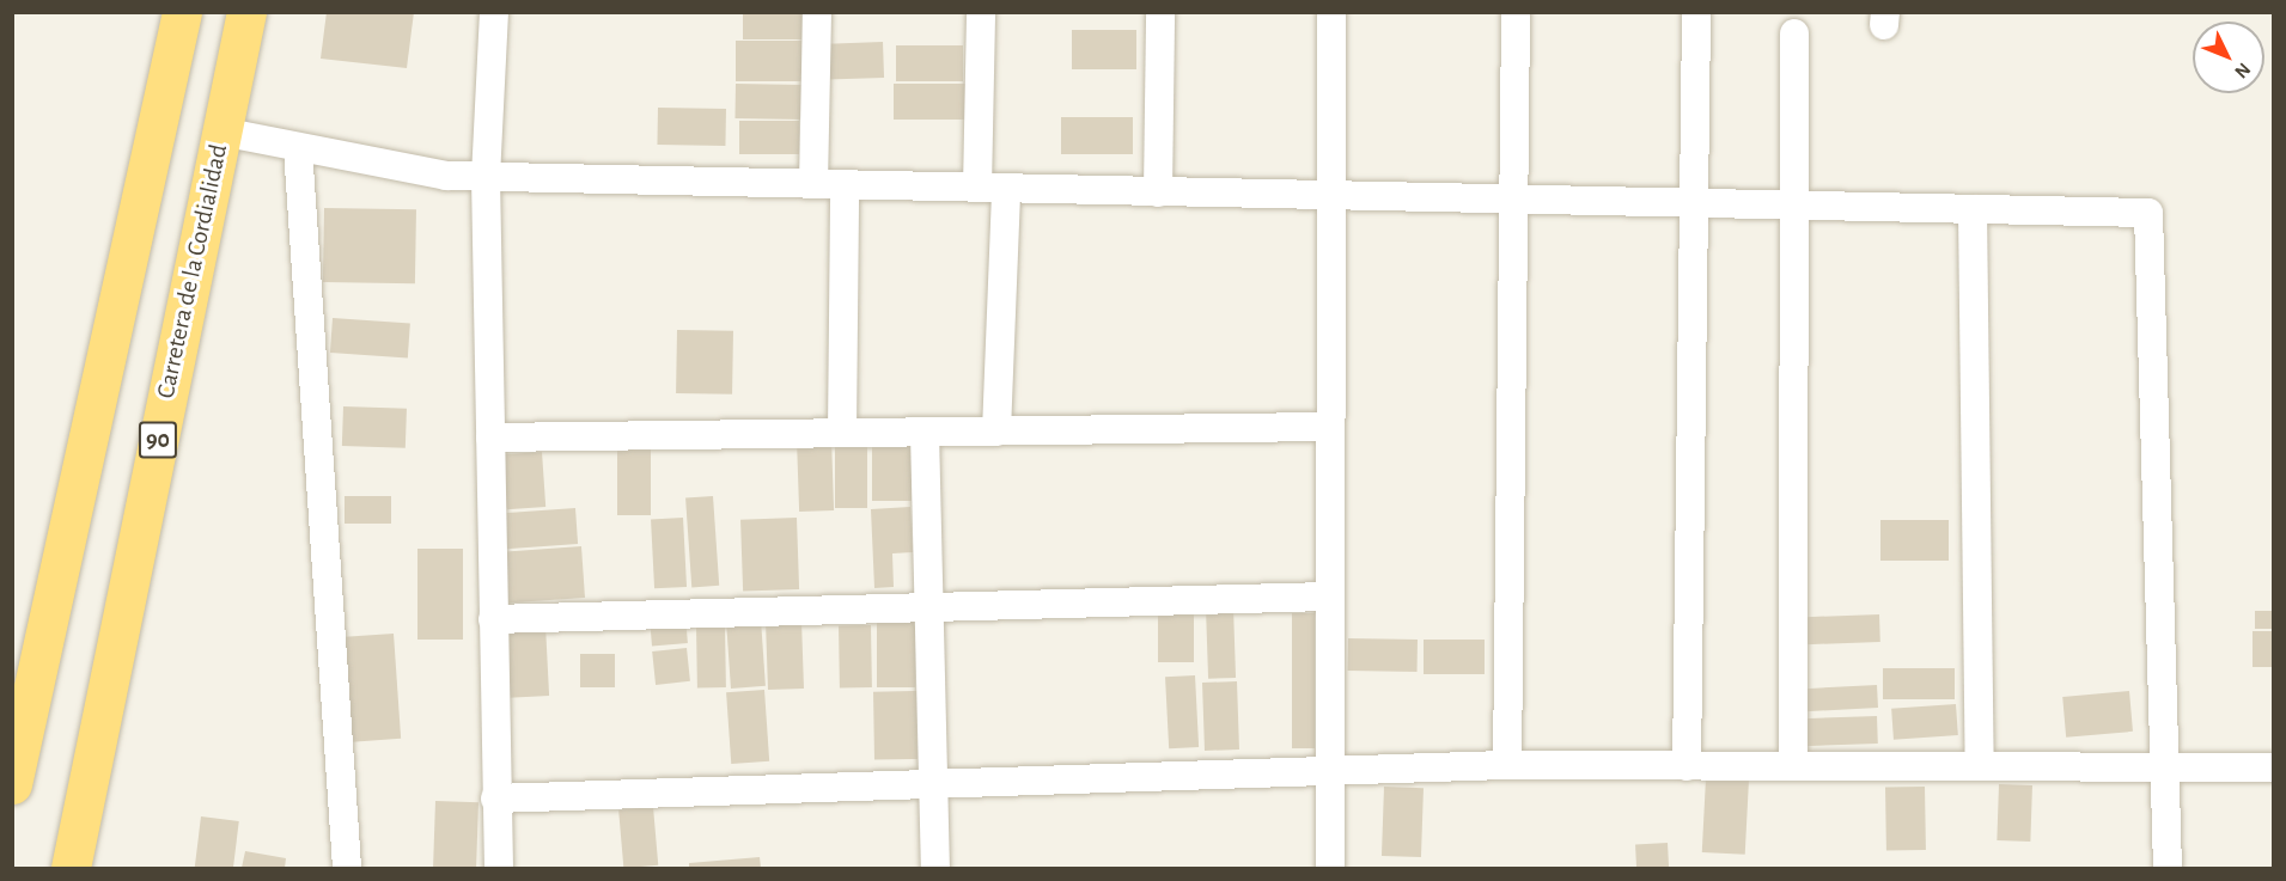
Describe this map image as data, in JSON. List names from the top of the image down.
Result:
{
  "streets": {
    "highway": ["Carretera de la Cordialidad", "90"]
  },
  "north": "bottom right"
}
